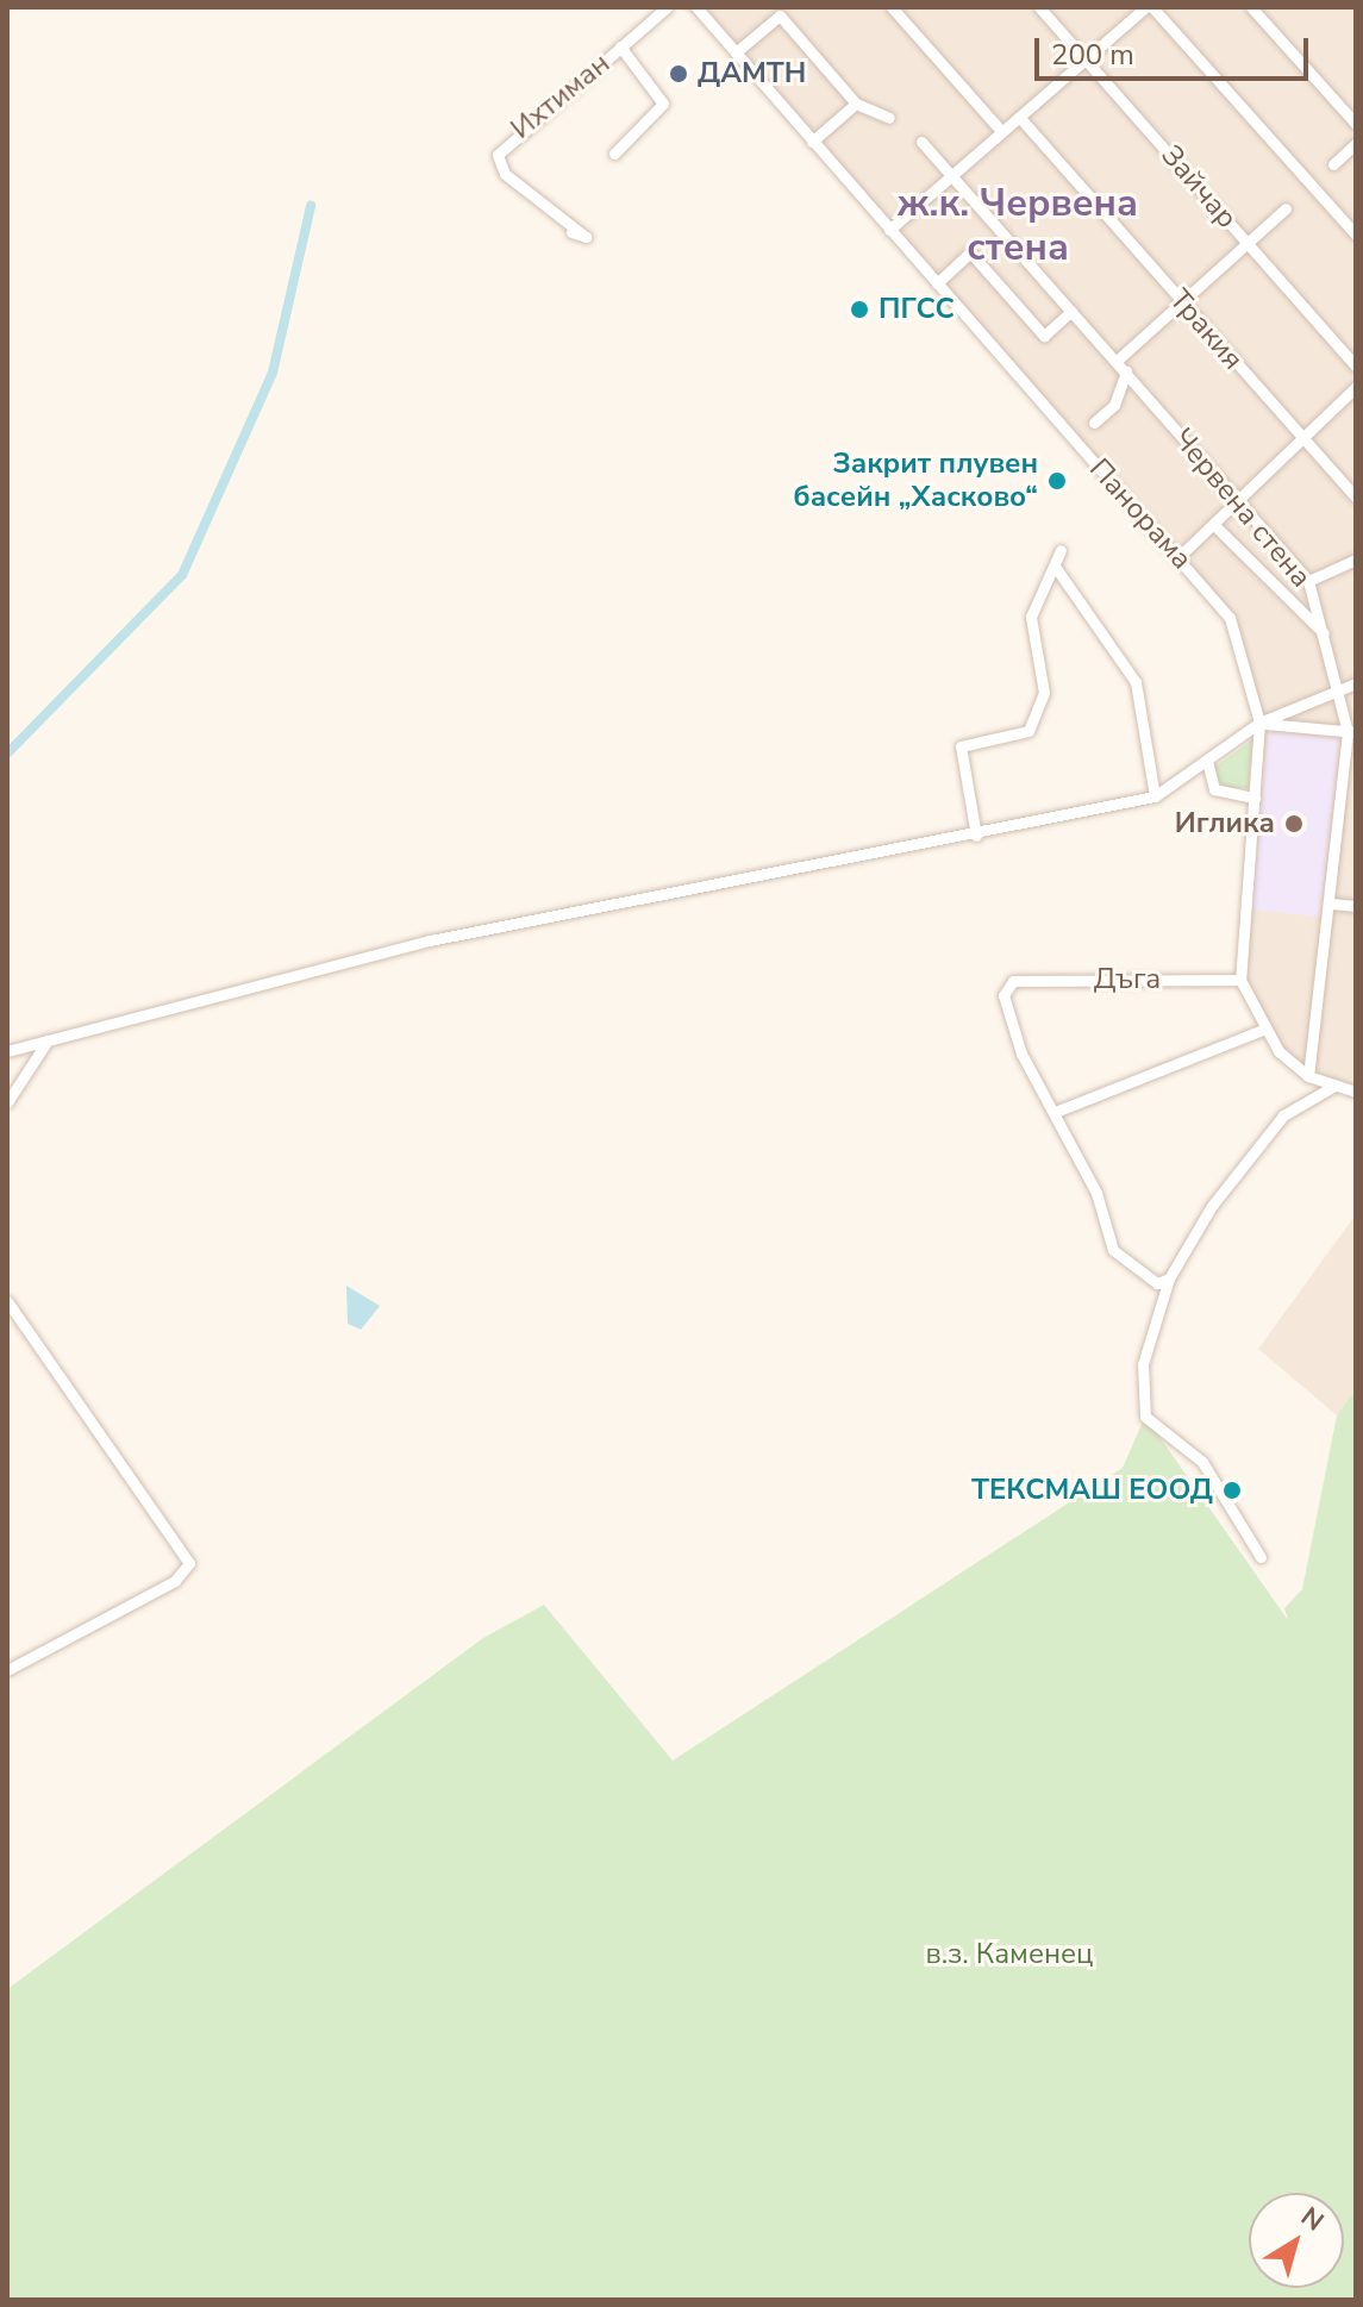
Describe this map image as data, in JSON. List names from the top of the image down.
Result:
{
  "streets": {
    "street": [
      "Ихтиман",
      "Зайчар",
      "Тракия",
      "Червена стена",
      "Панорама",
      "Дъга"
    ]
  },
  "crossings": [
    ["Панорама", "Дъга"]
  ],
  "districts": ["ж.к. Червена стена"],
  "parks": ["в.з. Каменец"],
  "places": [
    "ДАМТН",
    "ПГСС",
    "Закрит плувен басейн „Хасково“",
    "Иглика",
    "ТЕКСМАШ ЕООД"
  ],
  "scale_bar": "200 m",
  "north": "top right"
}
